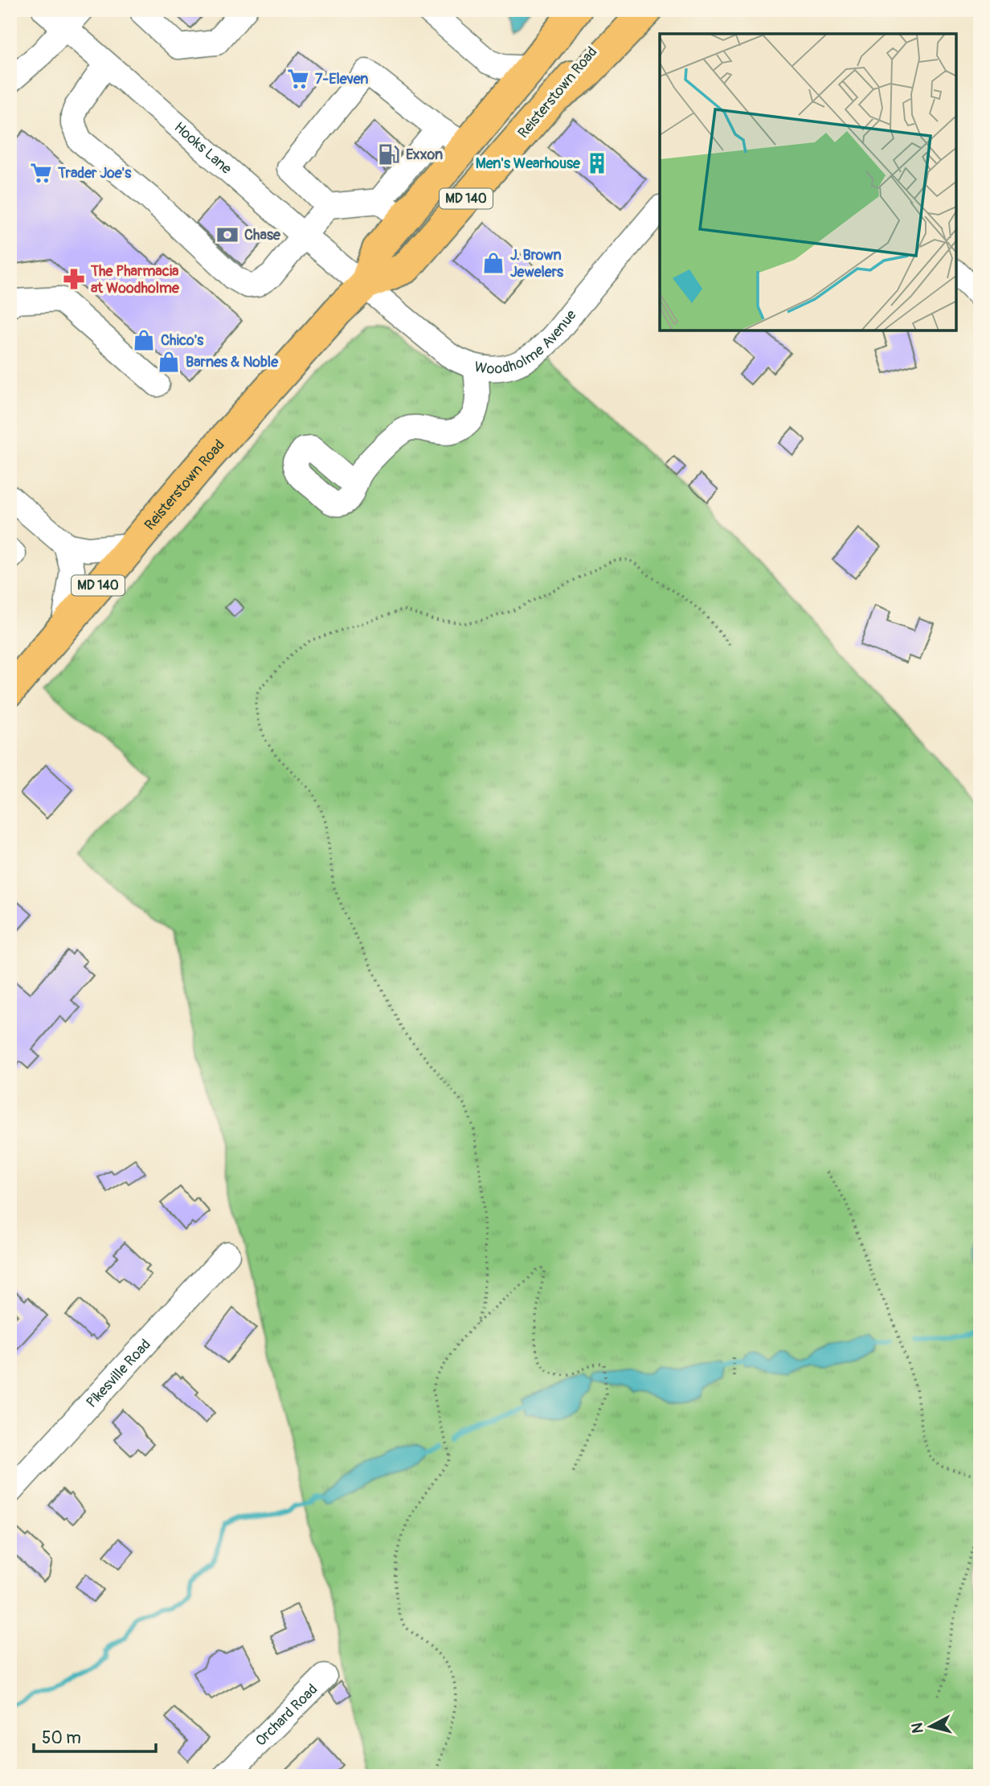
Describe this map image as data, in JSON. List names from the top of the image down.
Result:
{
  "streets": {
    "main road": ["Reisterstown Road", "MD 140"],
    "street": [
      "Hooks Lane",
      "Woodholme Avenue",
      "Pikesville Road",
      "Orchard Road"
    ]
  },
  "crossings": [
    ["Reisterstown Road", "Hooks Lane"],
    ["Reisterstown Road", "Woodholme Avenue"],
    ["Hooks Lane", "Woodholme Avenue"]
  ],
  "places": {
    "supermarket": ["7-Eleven", "Trader Joe's"],
    "fuel station": ["Exxon"],
    "building": ["Men's Wearhouse"],
    "bank": ["Chase"],
    "shop": ["J. Brown Jewelers", "Chico's", "Barnes & Noble"],
    "pharmacy": ["The Pharmacia at Woodholme"]
  },
  "scale_bar": "50 m",
  "north": "left"
}
